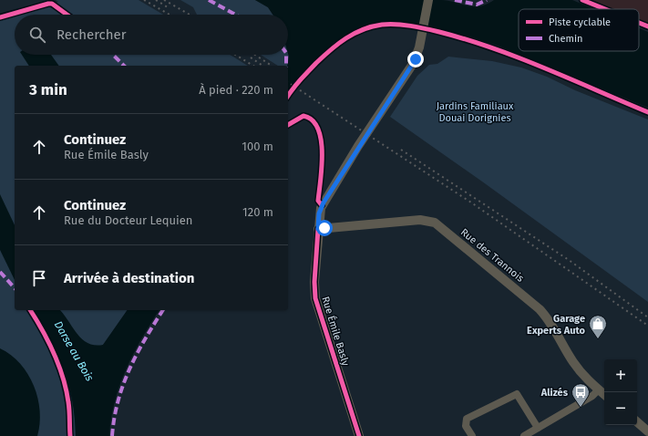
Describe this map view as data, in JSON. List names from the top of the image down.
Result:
{
  "streets": {
    "street": ["Rue des Trannois", "Rue Émile Basly"]
  },
  "crossings": [
    ["Rue des Trannois", "Rue Émile Basly"]
  ],
  "water": ["Darse au Bois"],
  "parks": ["Jardins Familiaux Douai Dorignies"],
  "places": {
    "shop": ["Garage Experts Auto"],
    "bus stop": ["Alizés"]
  },
  "legend": ["Piste cyclable", "Chemin"],
  "page": {
    "search": "Rechercher",
    "heading": ["3 min", "À pied · 220 m"],
    "list": [
      ["Continuez", "Rue Émile Basly", "100 m"],
      ["Continuez", "Rue du Docteur Lequien", "120 m"],
      "Arrivée à destination"
    ],
    "map_buttons": ["+", "−"]
  }
}
